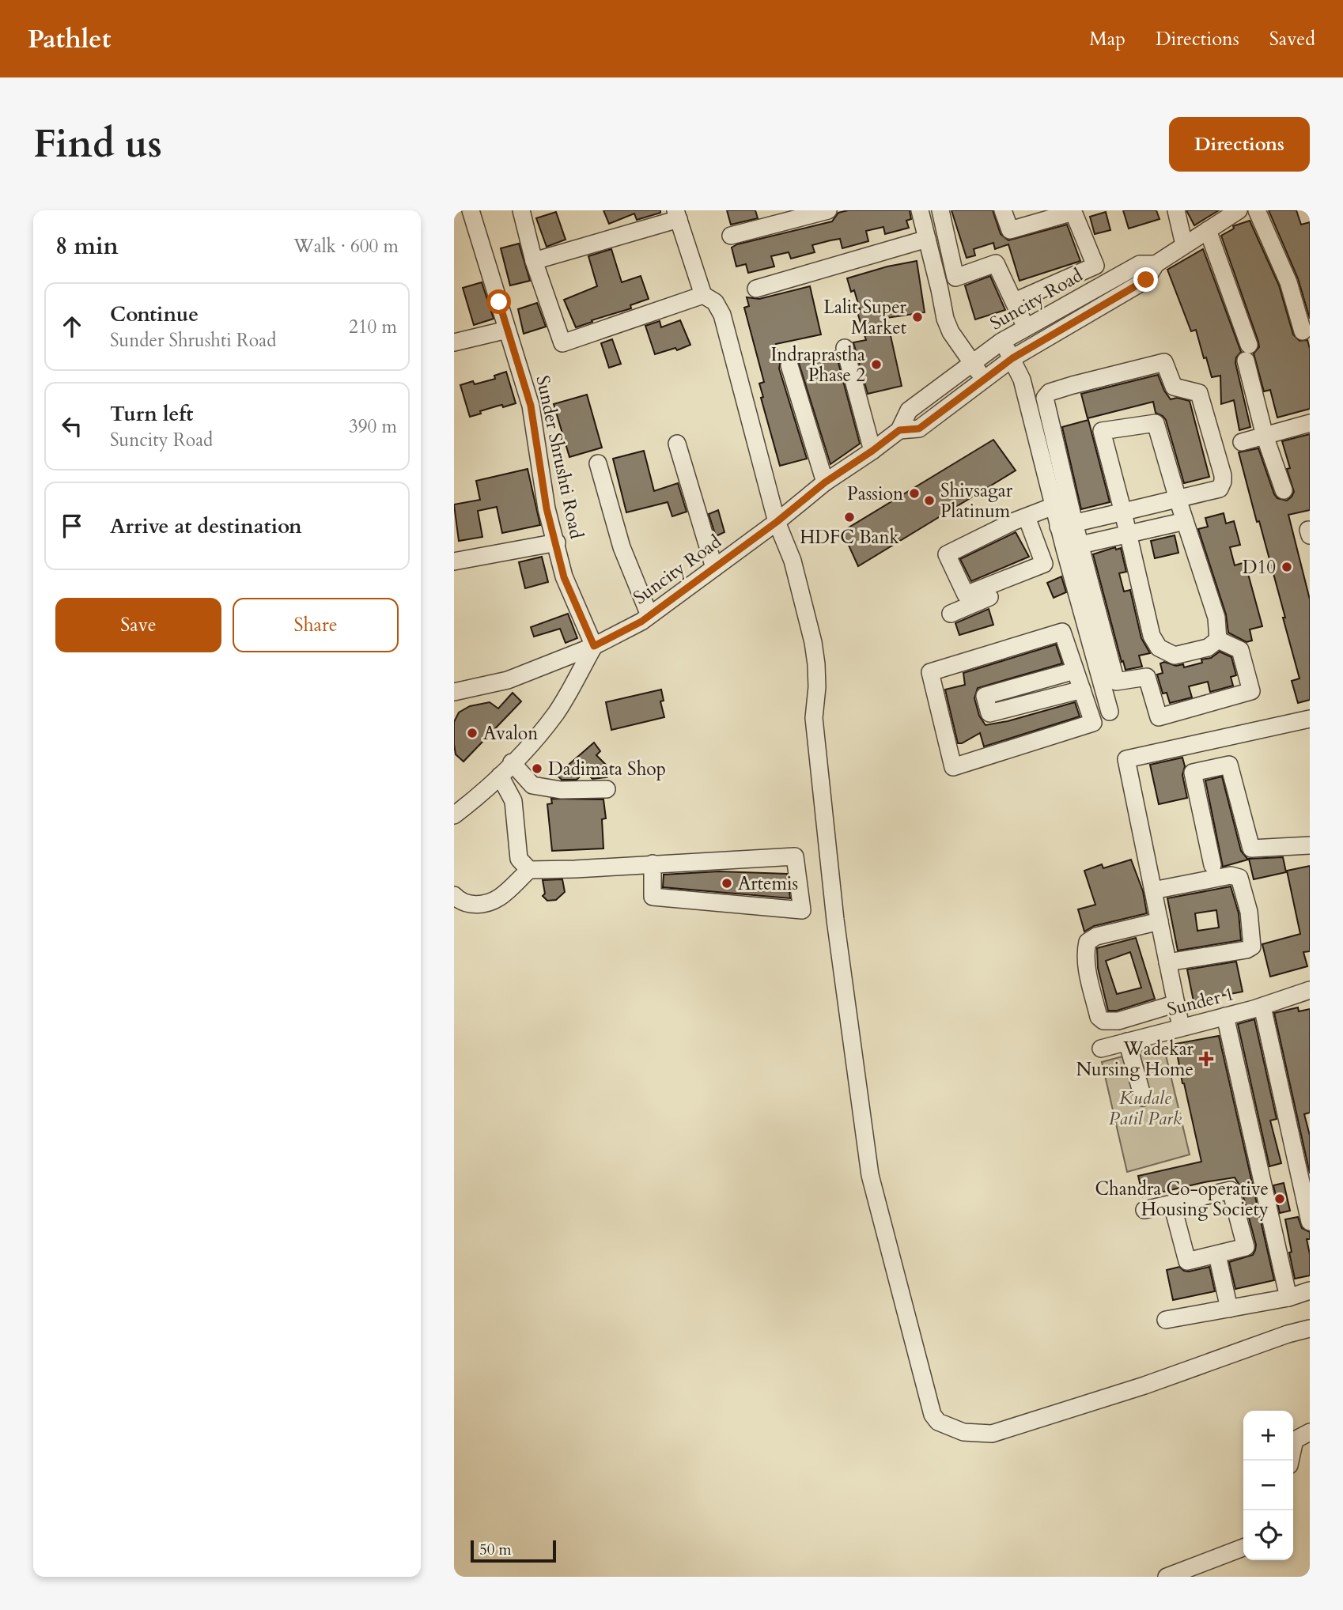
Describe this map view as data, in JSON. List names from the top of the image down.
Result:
{
  "streets": {
    "street": ["Suncity Road", "Sunder Shrushti Road", "Sunder 1"]
  },
  "crossings": [
    ["Suncity Road", "Sunder Shrushti Road"]
  ],
  "parks": ["Kudale Patil Park"],
  "places": {
    "other": [
      "Lalit Super Market",
      "Indraprastha Phase 2",
      "Passion",
      "Shivsagar Platinum",
      "HDFC Bank",
      "D10",
      "Avalon",
      "Dadimata Shop",
      "Artemis",
      "Chandra Co-operative Housing Society"
    ],
    "health": ["Wadekar Nursing Home"]
  },
  "scale_bar": "50 m",
  "page": {
    "header": "Pathlet",
    "nav": ["Map", "Directions", "Saved"],
    "buttons": [
      "Directions",
      ["Save", "Share"]
    ],
    "title": "Find us",
    "heading": ["8 min", "Walk · 600 m"],
    "list": [
      ["Continue", "Sunder Shrushti Road", "210 m"],
      ["Turn left", "Suncity Road", "390 m"],
      "Arrive at destination"
    ],
    "map_buttons": ["+", "−"],
    "scale": "50 m"
  }
}
